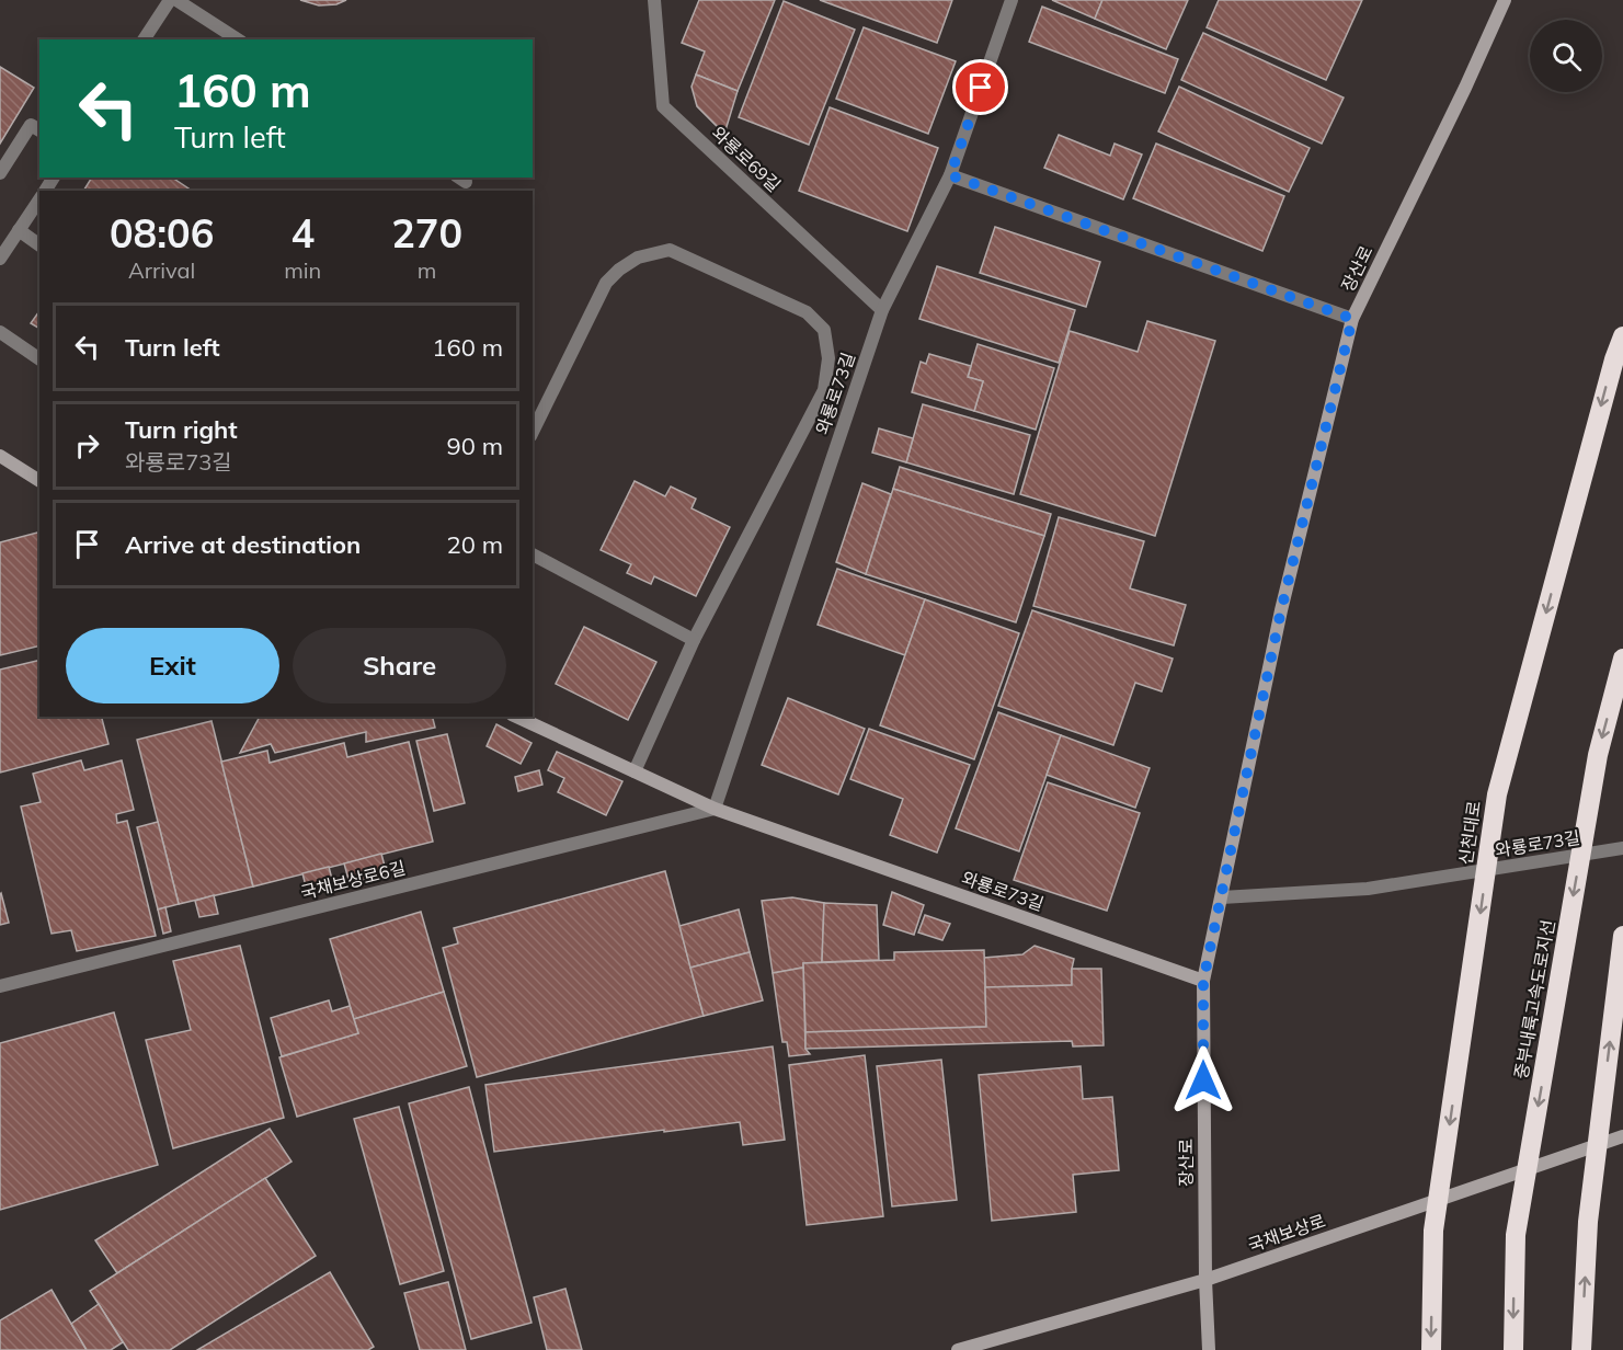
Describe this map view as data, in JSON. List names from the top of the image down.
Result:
{
  "streets": {
    "highway": ["신천대로", "중부내륙고속도로지선"],
    "main road": ["장산로", "와룡로73길", "국채보상로"],
    "street": ["와룡로69길", "국채보상로6길"]
  },
  "crossings": [
    ["와룡로69길", "와룡로73길"],
    ["장산로", "와룡로73길"],
    ["장산로", "국채보상로"],
    ["와룡로73길", "국채보상로6길"]
  ],
  "page": {
    "turn": ["160 m", "Turn left"],
    "eta": [
      "08:06",
      "Arrival",
      "4",
      "min",
      "270",
      "m"
    ],
    "list": [
      {
        "name": "Turn left",
        "value": "160 m"
      },
      {
        "name": "Turn right",
        "note": "와룡로73길",
        "value": "90 m"
      },
      {
        "name": "Arrive at destination",
        "value": "20 m"
      }
    ],
    "buttons": ["Exit", "Share"]
  }
}
